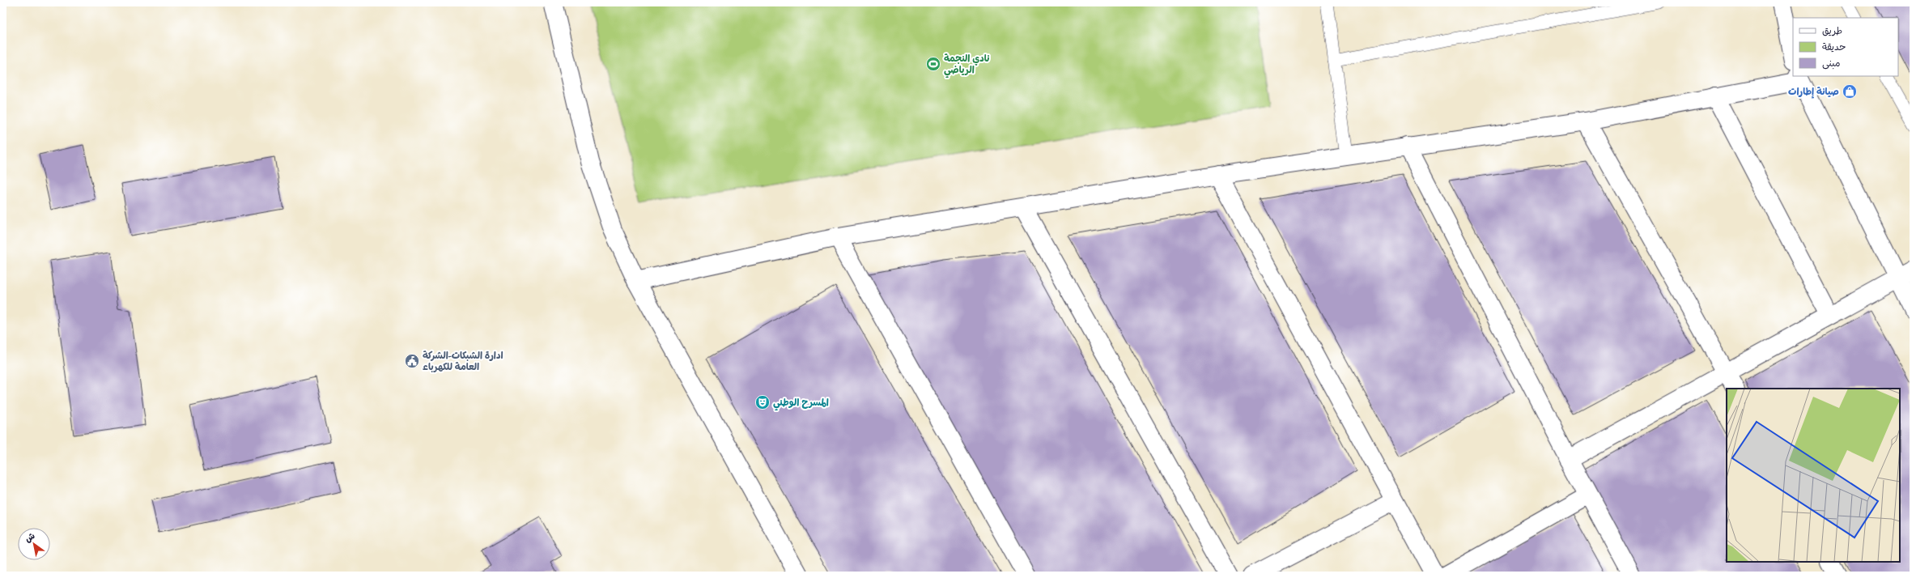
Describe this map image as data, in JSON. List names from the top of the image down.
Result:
{
  "places": {
    "sports": ["نادي النجمة الرياضي"],
    "shop": ["صيانة إطارات"],
    "public building": ["ادارة الشبكات-الشركة العامة للكهرباء"],
    "theatre": ["المسرح الوطني"]
  },
  "legend": ["طريق", "حديقة", "مبنى"],
  "north": "top left"
}
